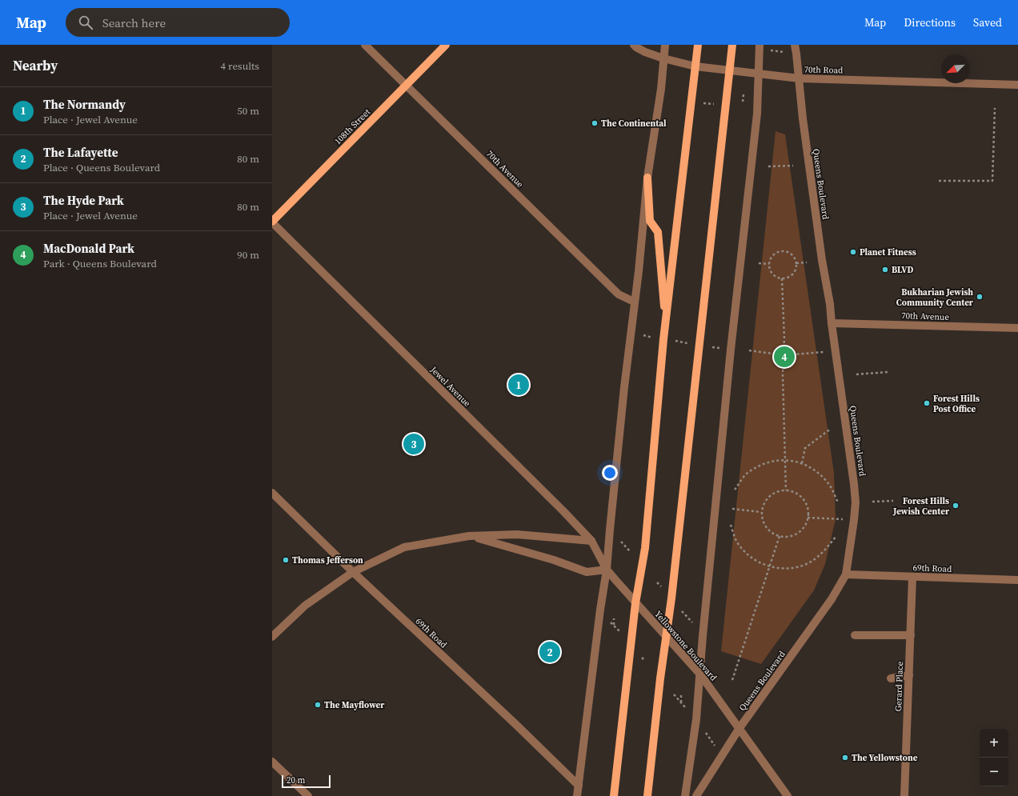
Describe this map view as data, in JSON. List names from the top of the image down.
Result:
{
  "streets": {
    "main road": ["108th Street"],
    "street": [
      "70th Road",
      "70th Avenue",
      "Queens Boulevard",
      "Jewel Avenue",
      "69th Road",
      "Yellowstone Boulevard",
      "Gerard Place"
    ]
  },
  "crossings": [
    ["70th Road", "Queens Boulevard"],
    ["108th Street", "70th Avenue"],
    ["108th Street", "Jewel Avenue"],
    ["70th Avenue", "Queens Boulevard"],
    ["Queens Boulevard", "69th Road"],
    ["Queens Boulevard", "Yellowstone Boulevard"],
    ["Jewel Avenue", "Yellowstone Boulevard"],
    ["69th Road", "Gerard Place"]
  ],
  "places": [
    "The Continental",
    "Planet Fitness",
    "BLVD",
    "Bukharian Jewish Community Center",
    "Forest Hills Post Office",
    "Forest Hills Jewish Center",
    "Thomas Jefferson",
    "The Mayflower",
    "The Yellowstone"
  ],
  "scale_bar": "20 m",
  "north": "bottom left",
  "page": {
    "header": "Map",
    "search": "Search here",
    "nav": ["Map", "Directions", "Saved"],
    "heading": ["Nearby", "4 results"],
    "list": [
      {
        "mark": "1",
        "name": "The Normandy",
        "note": "Place · Jewel Avenue",
        "value": "50 m"
      },
      {
        "mark": "2",
        "name": "The Lafayette",
        "note": "Place · Queens Boulevard",
        "value": "80 m"
      },
      {
        "mark": "3",
        "name": "The Hyde Park",
        "note": "Place · Jewel Avenue",
        "value": "80 m"
      },
      {
        "mark": "4",
        "name": "MacDonald Park",
        "note": "Park · Queens Boulevard",
        "value": "90 m"
      }
    ],
    "pins": [
      "4",
      "1",
      "3",
      "2"
    ],
    "map_buttons": ["+", "−"],
    "scale": "20 m"
  }
}
